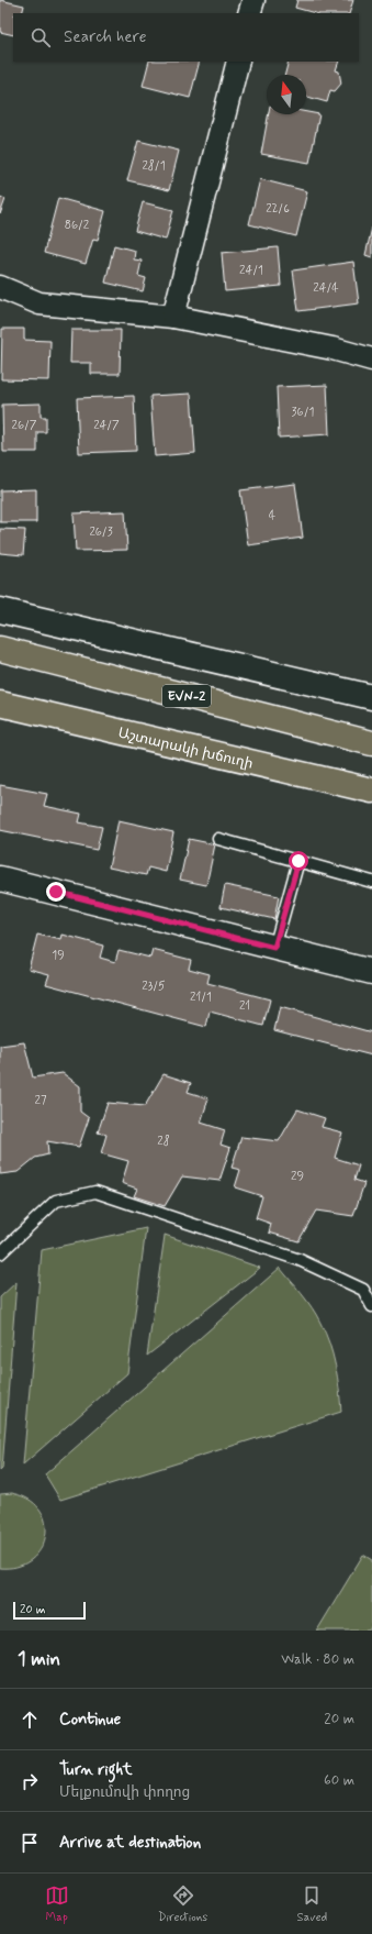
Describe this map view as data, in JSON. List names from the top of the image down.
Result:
{
  "streets": {
    "main road": ["EVN-2", "Աշտարակի խճուղի"]
  },
  "house_numbers": [
    "28/1",
    "22/6",
    "86/2",
    "24/1",
    "24/4",
    "36/1",
    "26/7",
    "24/7",
    "4",
    "26/3",
    "19",
    "23/5",
    "21/1",
    "21",
    "27",
    "28",
    "29"
  ],
  "scale_bar": "20 m",
  "north": "top",
  "page": {
    "search": "Search here",
    "scale": "20 m",
    "heading": ["1 min", "Walk · 80 m"],
    "list": [
      ["Continue", "20 m"],
      ["Turn right", "Մելքումովի փողոց", "60 m"],
      "Arrive at destination"
    ],
    "nav": ["Map", "Directions", "Saved"]
  }
}
